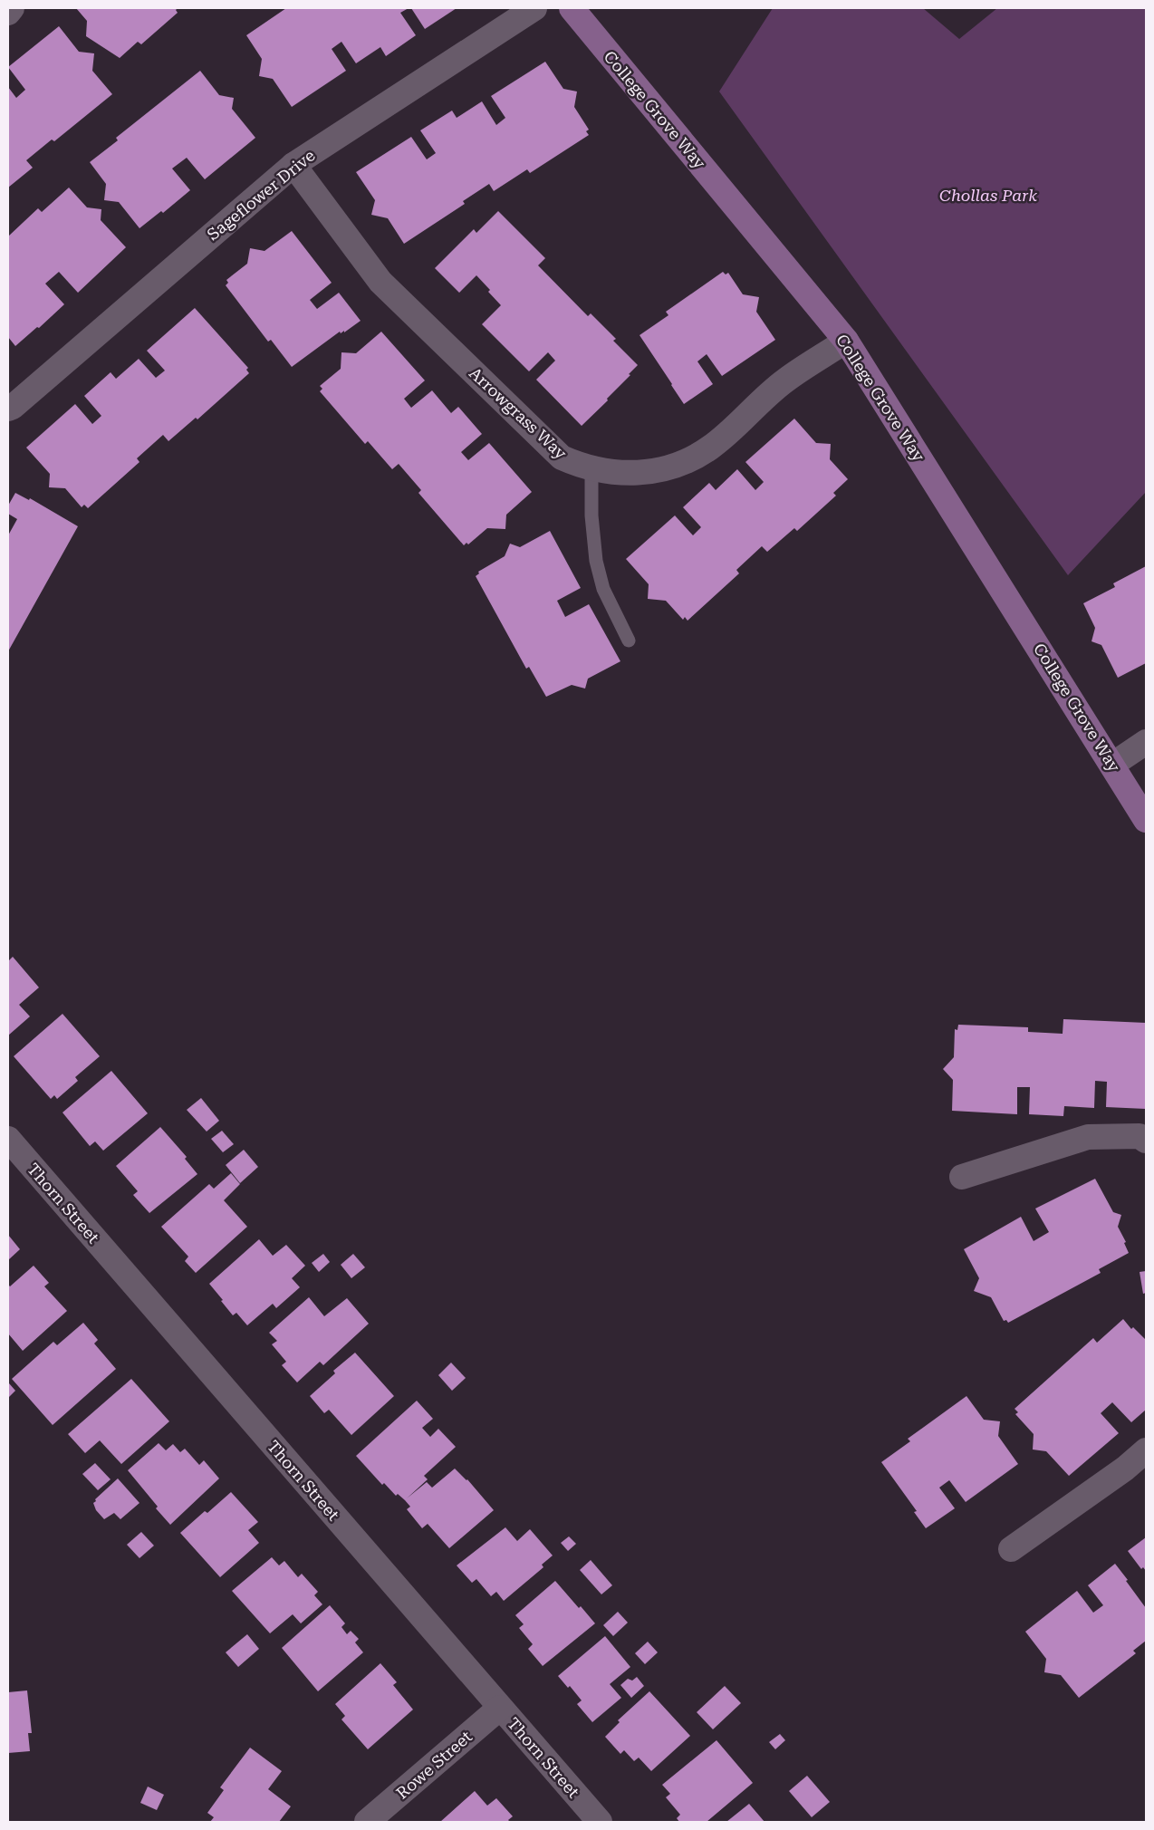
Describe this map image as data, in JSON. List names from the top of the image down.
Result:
{
  "streets": {
    "street": [
      "College Grove Way",
      "Sageflower Drive",
      "Arrowgrass Way",
      "Thorn Street",
      "Rowe Street"
    ]
  },
  "crossings": [
    ["College Grove Way", "Arrowgrass Way"],
    ["Sageflower Drive", "Arrowgrass Way"],
    ["Thorn Street", "Rowe Street"]
  ],
  "parks": ["Chollas Park"]
}
